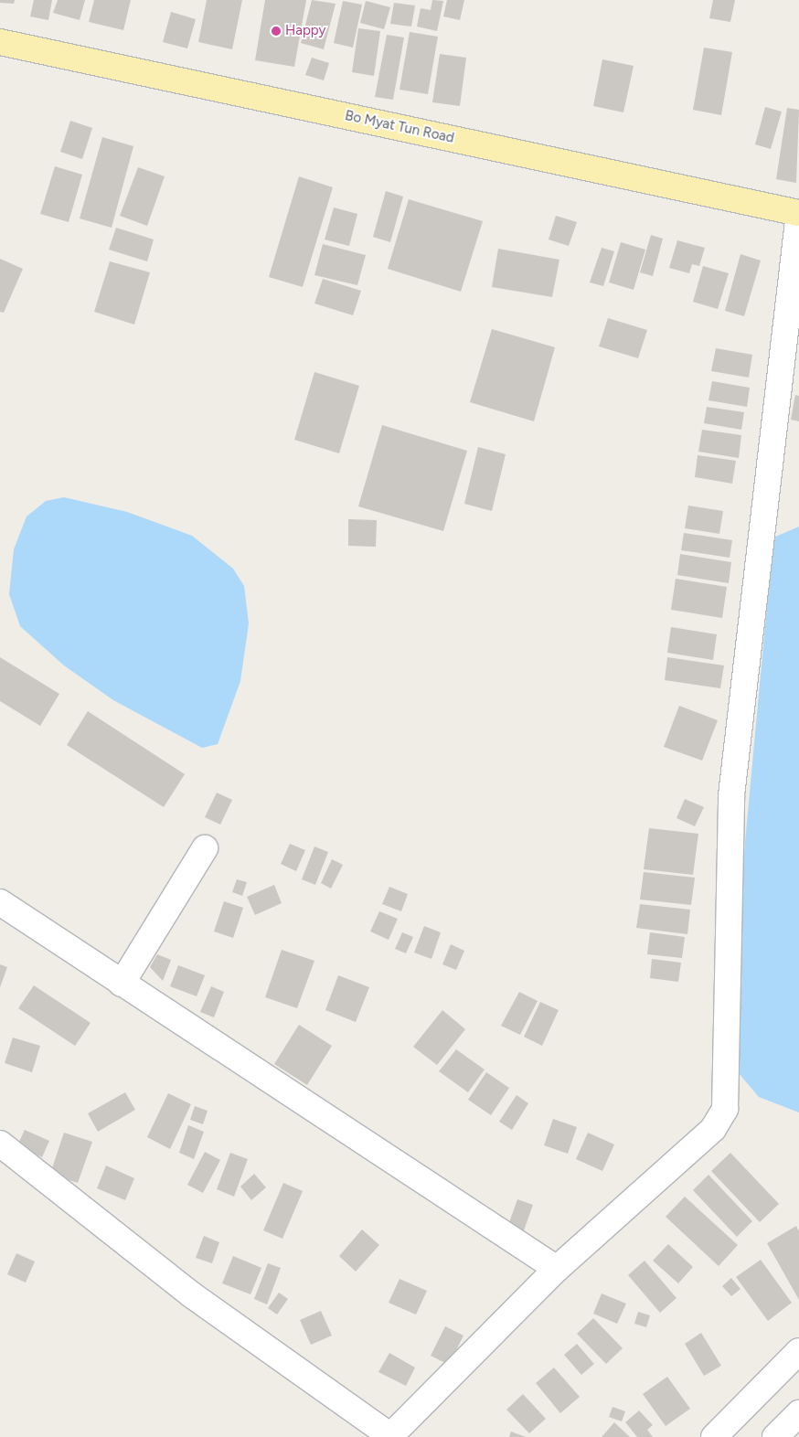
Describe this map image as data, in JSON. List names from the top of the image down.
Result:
{
  "streets": {
    "main road": ["Bo Myat Tun Road"]
  },
  "places": ["Happy"]
}
